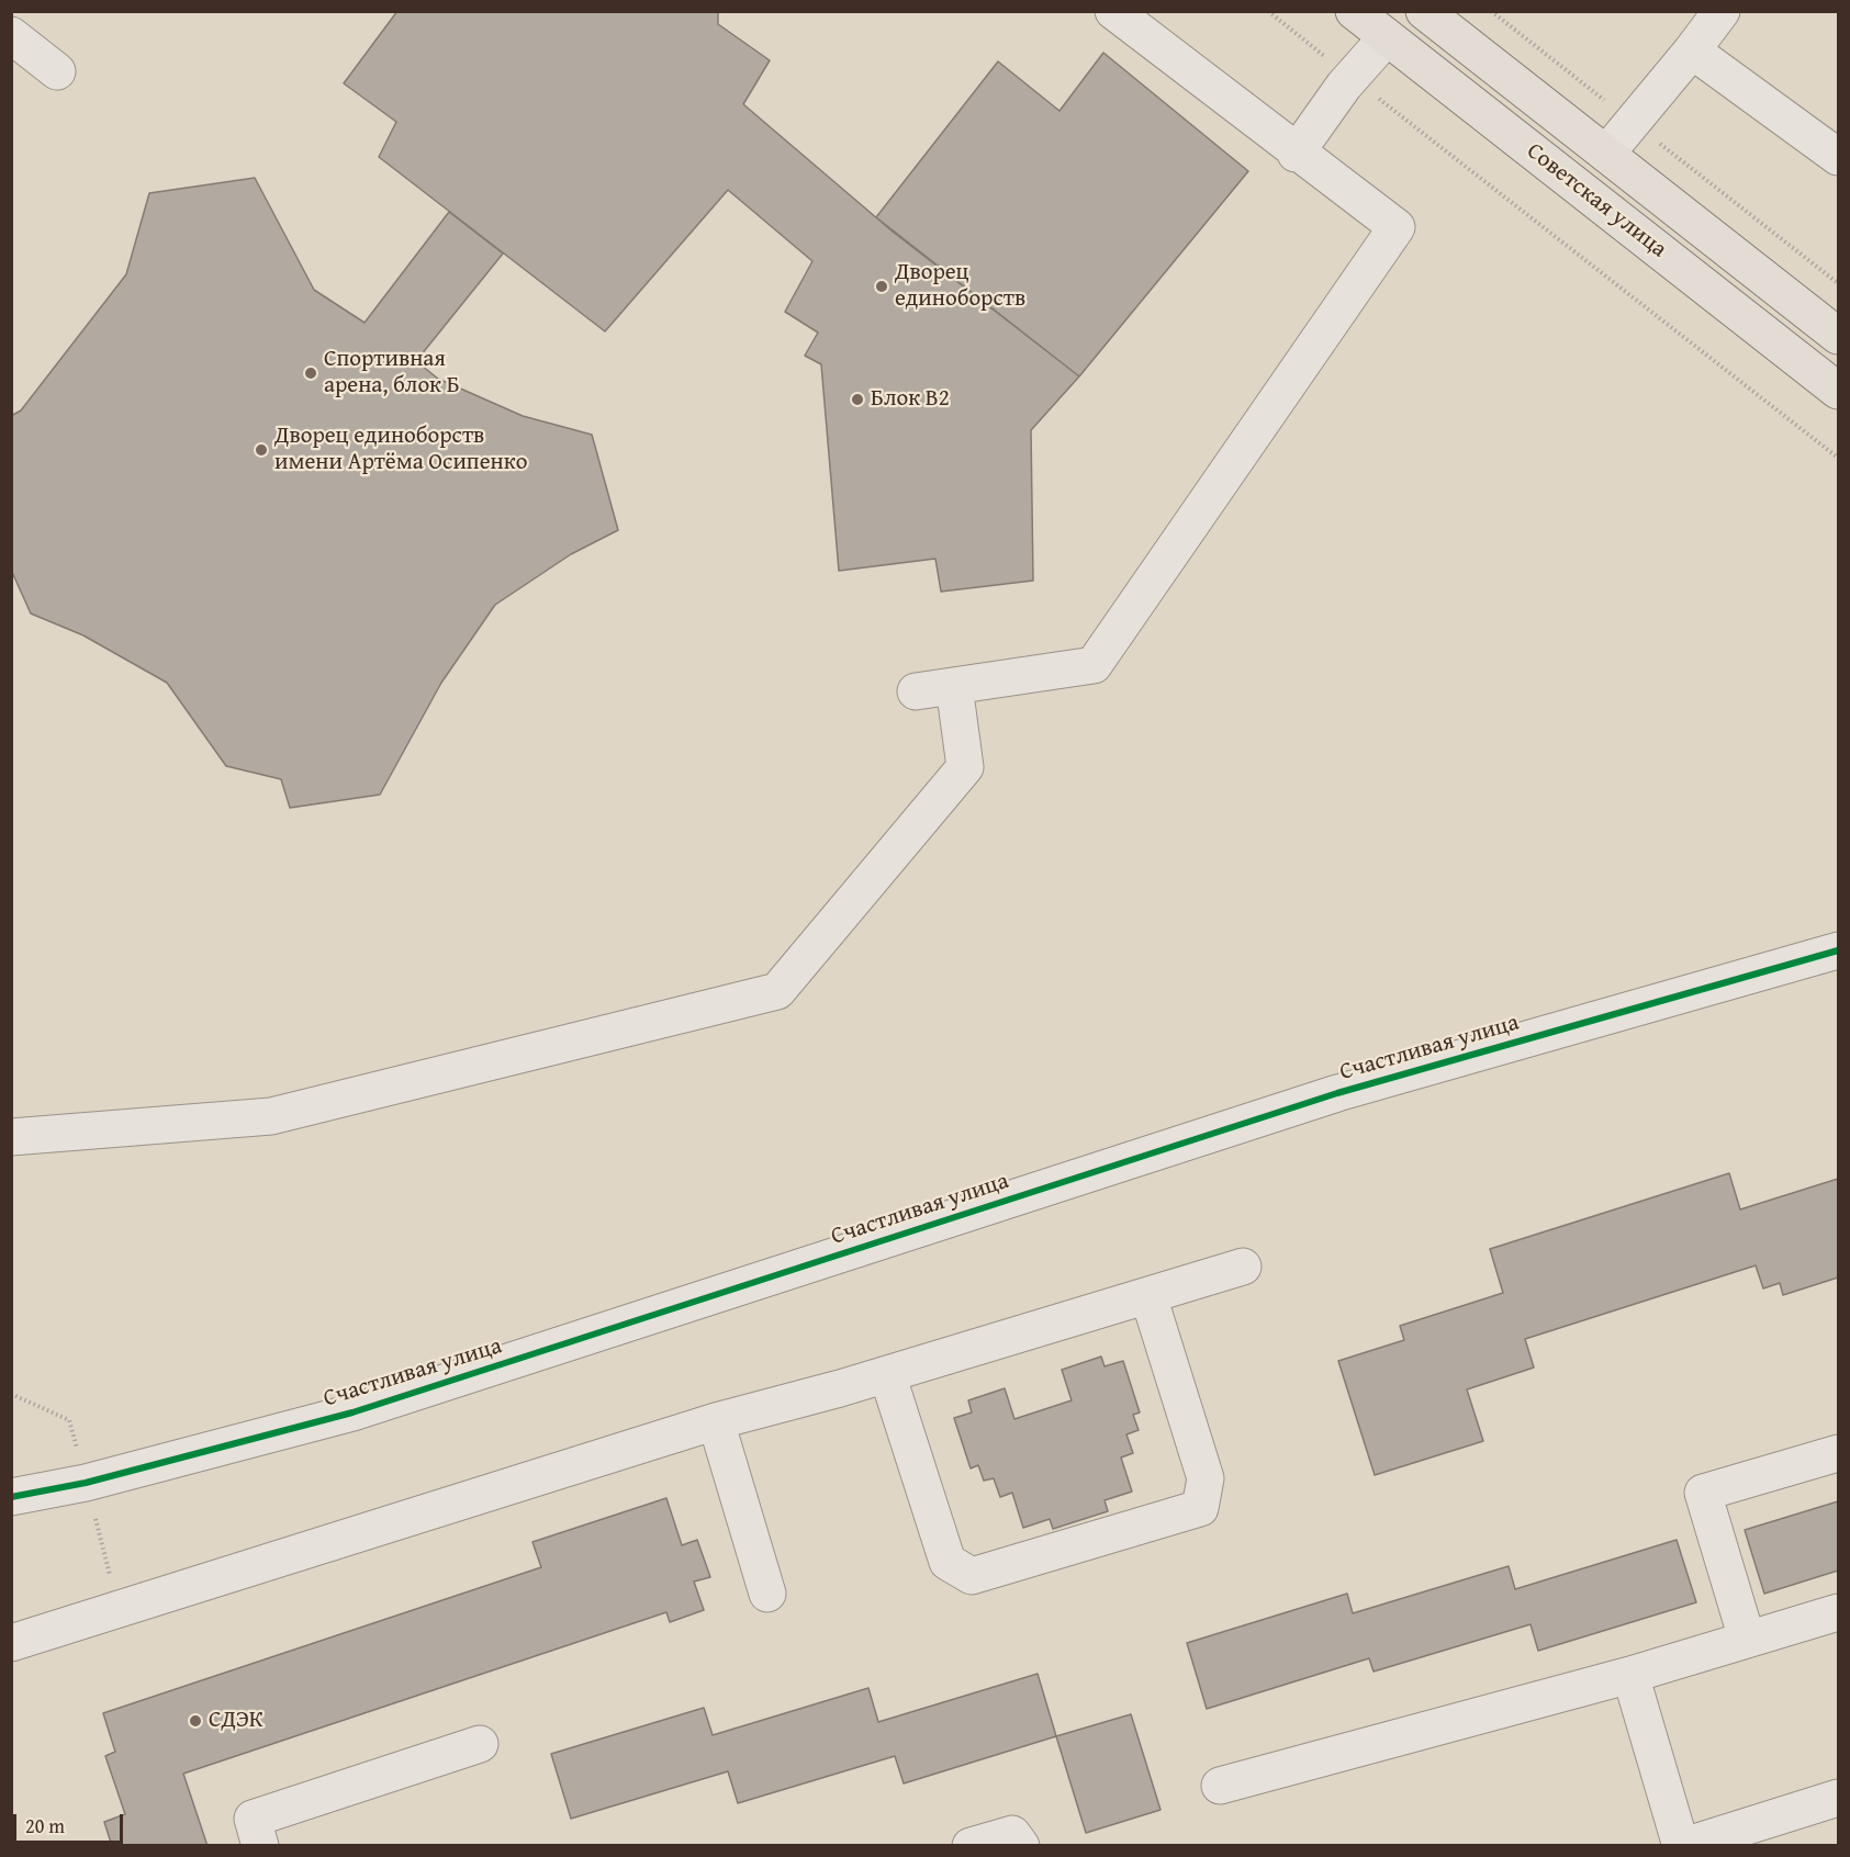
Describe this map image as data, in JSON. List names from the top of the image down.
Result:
{
  "streets": {
    "main road": ["Советская улица"],
    "street": ["Счастливая улица"]
  },
  "places": [
    "Дворец единоборств",
    "Спортивная арена, блок Б",
    "Блок В2",
    "Дворец единоборств имени Артёма Осипенко",
    "СДЭК"
  ],
  "scale_bar": "20 m"
}
